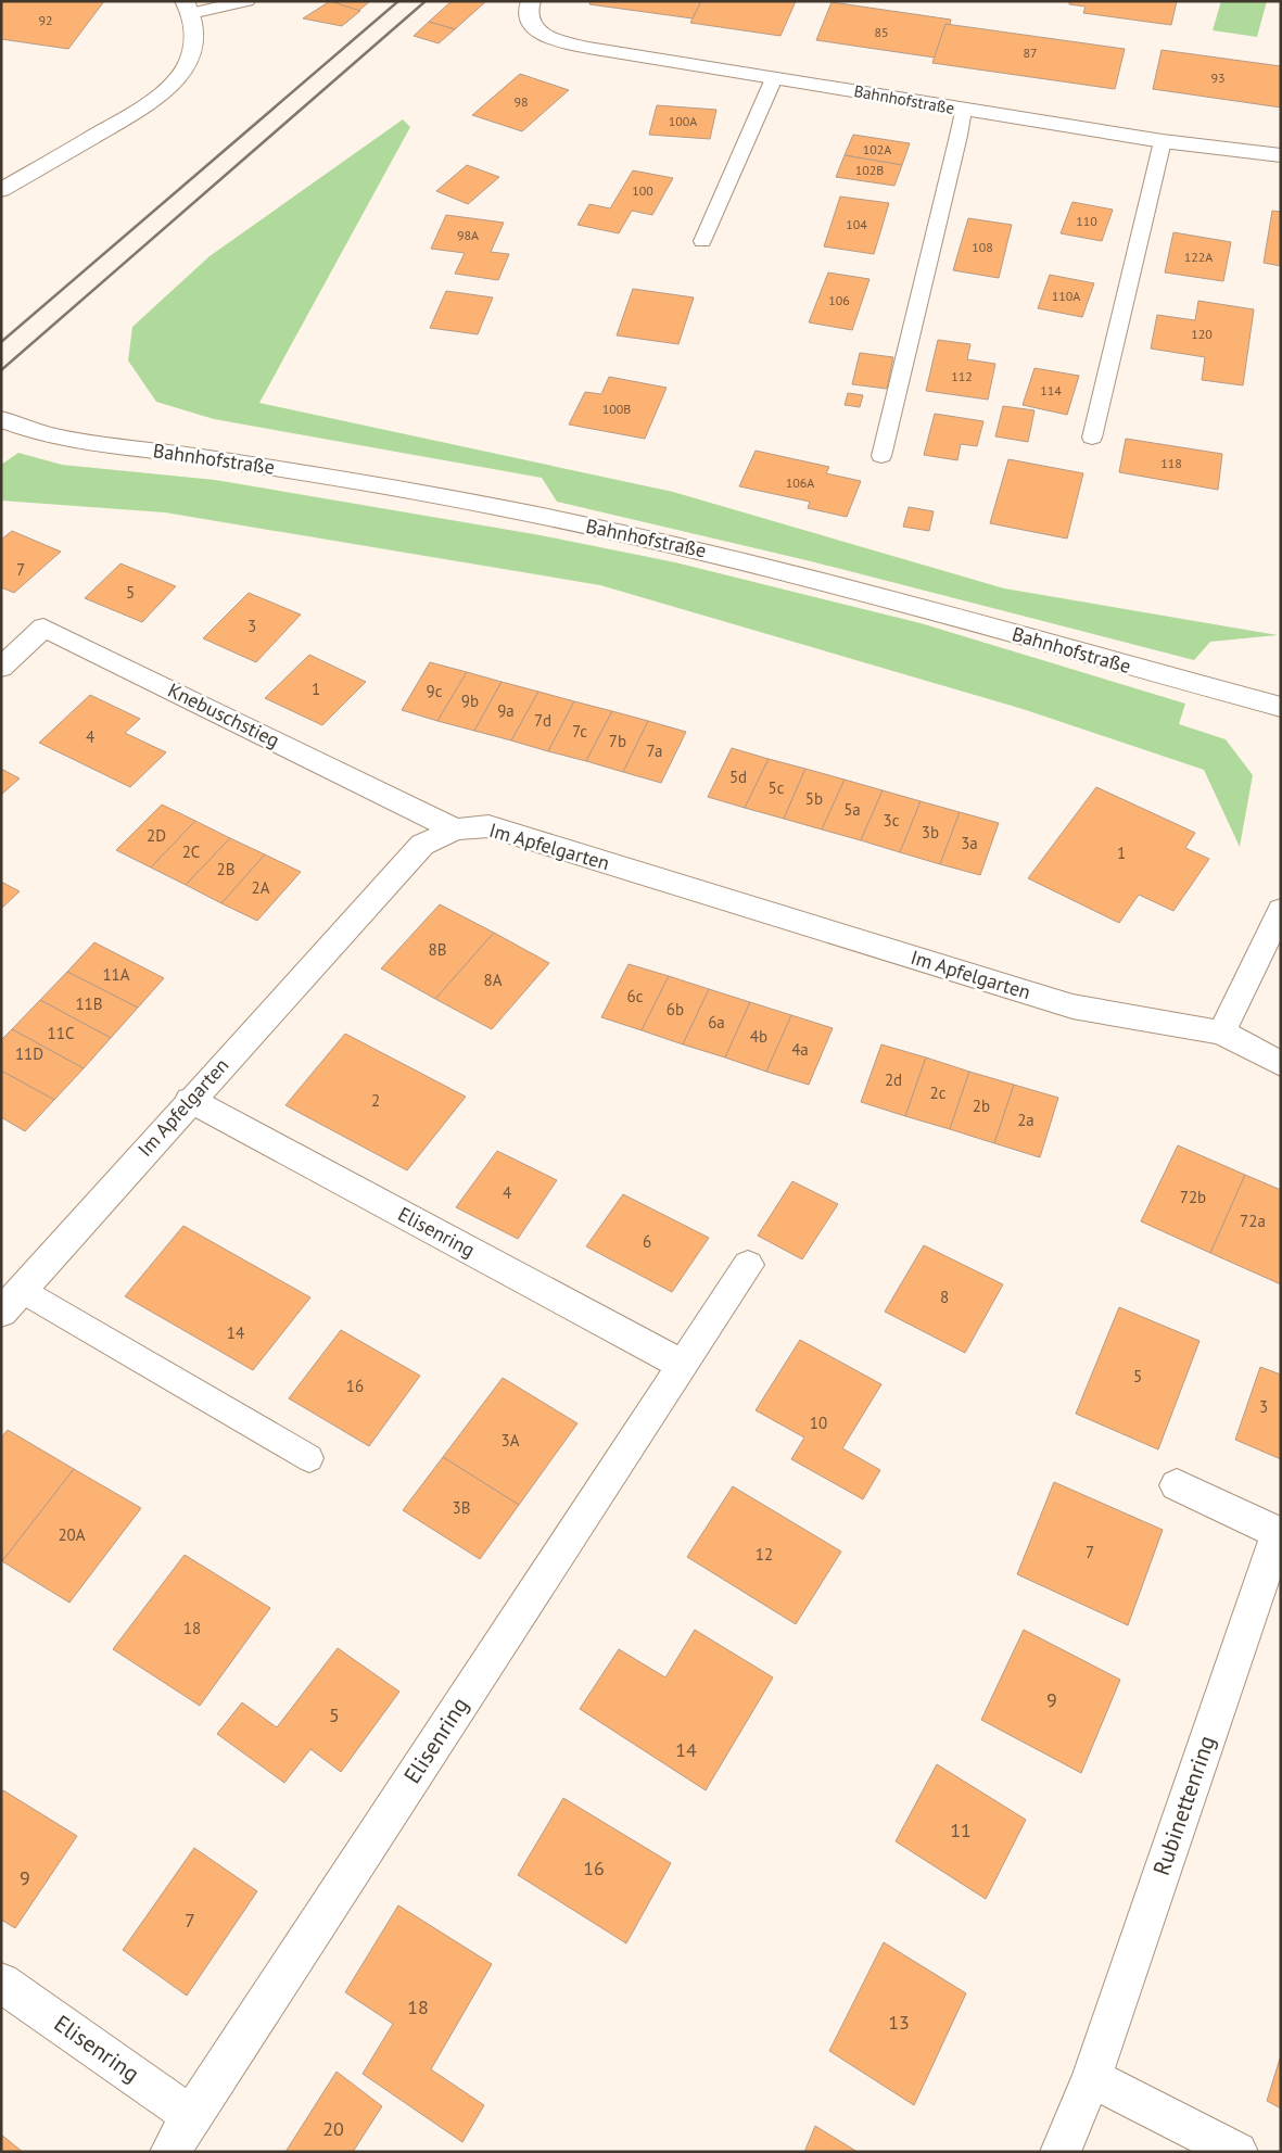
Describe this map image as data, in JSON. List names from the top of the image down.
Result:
{
  "streets": {
    "street": [
      "Bahnhofstraße",
      "Knebuschstieg",
      "Im Apfelgarten",
      "Elisenring",
      "Rubinettenring"
    ]
  },
  "crossings": [
    ["Knebuschstieg", "Im Apfelgarten"],
    ["Im Apfelgarten", "Elisenring"]
  ],
  "house_numbers": [
    "92",
    "85",
    "87",
    "93",
    "98",
    "100A",
    "102A",
    "102B",
    "100",
    "110",
    "104",
    "98A",
    "108",
    "122A",
    "110A",
    "106",
    "120",
    "112",
    "114",
    "100B",
    "118",
    "106A",
    "7",
    "5",
    "3",
    "1",
    "9c",
    "9b",
    "9a",
    "7d",
    "7c",
    "4",
    "7b",
    "7a",
    "5d",
    "5c",
    "5b",
    "5a",
    "3c",
    "3b",
    "2D",
    "3a",
    "2C",
    "1",
    "2B",
    "2A",
    "8B",
    "11A",
    "8A",
    "6c",
    "11B",
    "6b",
    "6a",
    "11C",
    "4b",
    "4a",
    "11D",
    "2d",
    "2c",
    "2",
    "2b",
    "2a",
    "4",
    "72b",
    "72a",
    "6",
    "8",
    "14",
    "5",
    "16",
    "3",
    "10",
    "3A",
    "3B",
    "20A",
    "7",
    "12",
    "18",
    "9",
    "5",
    "14",
    "11",
    "16",
    "9",
    "7",
    "18",
    "13",
    "20"
  ]
}
